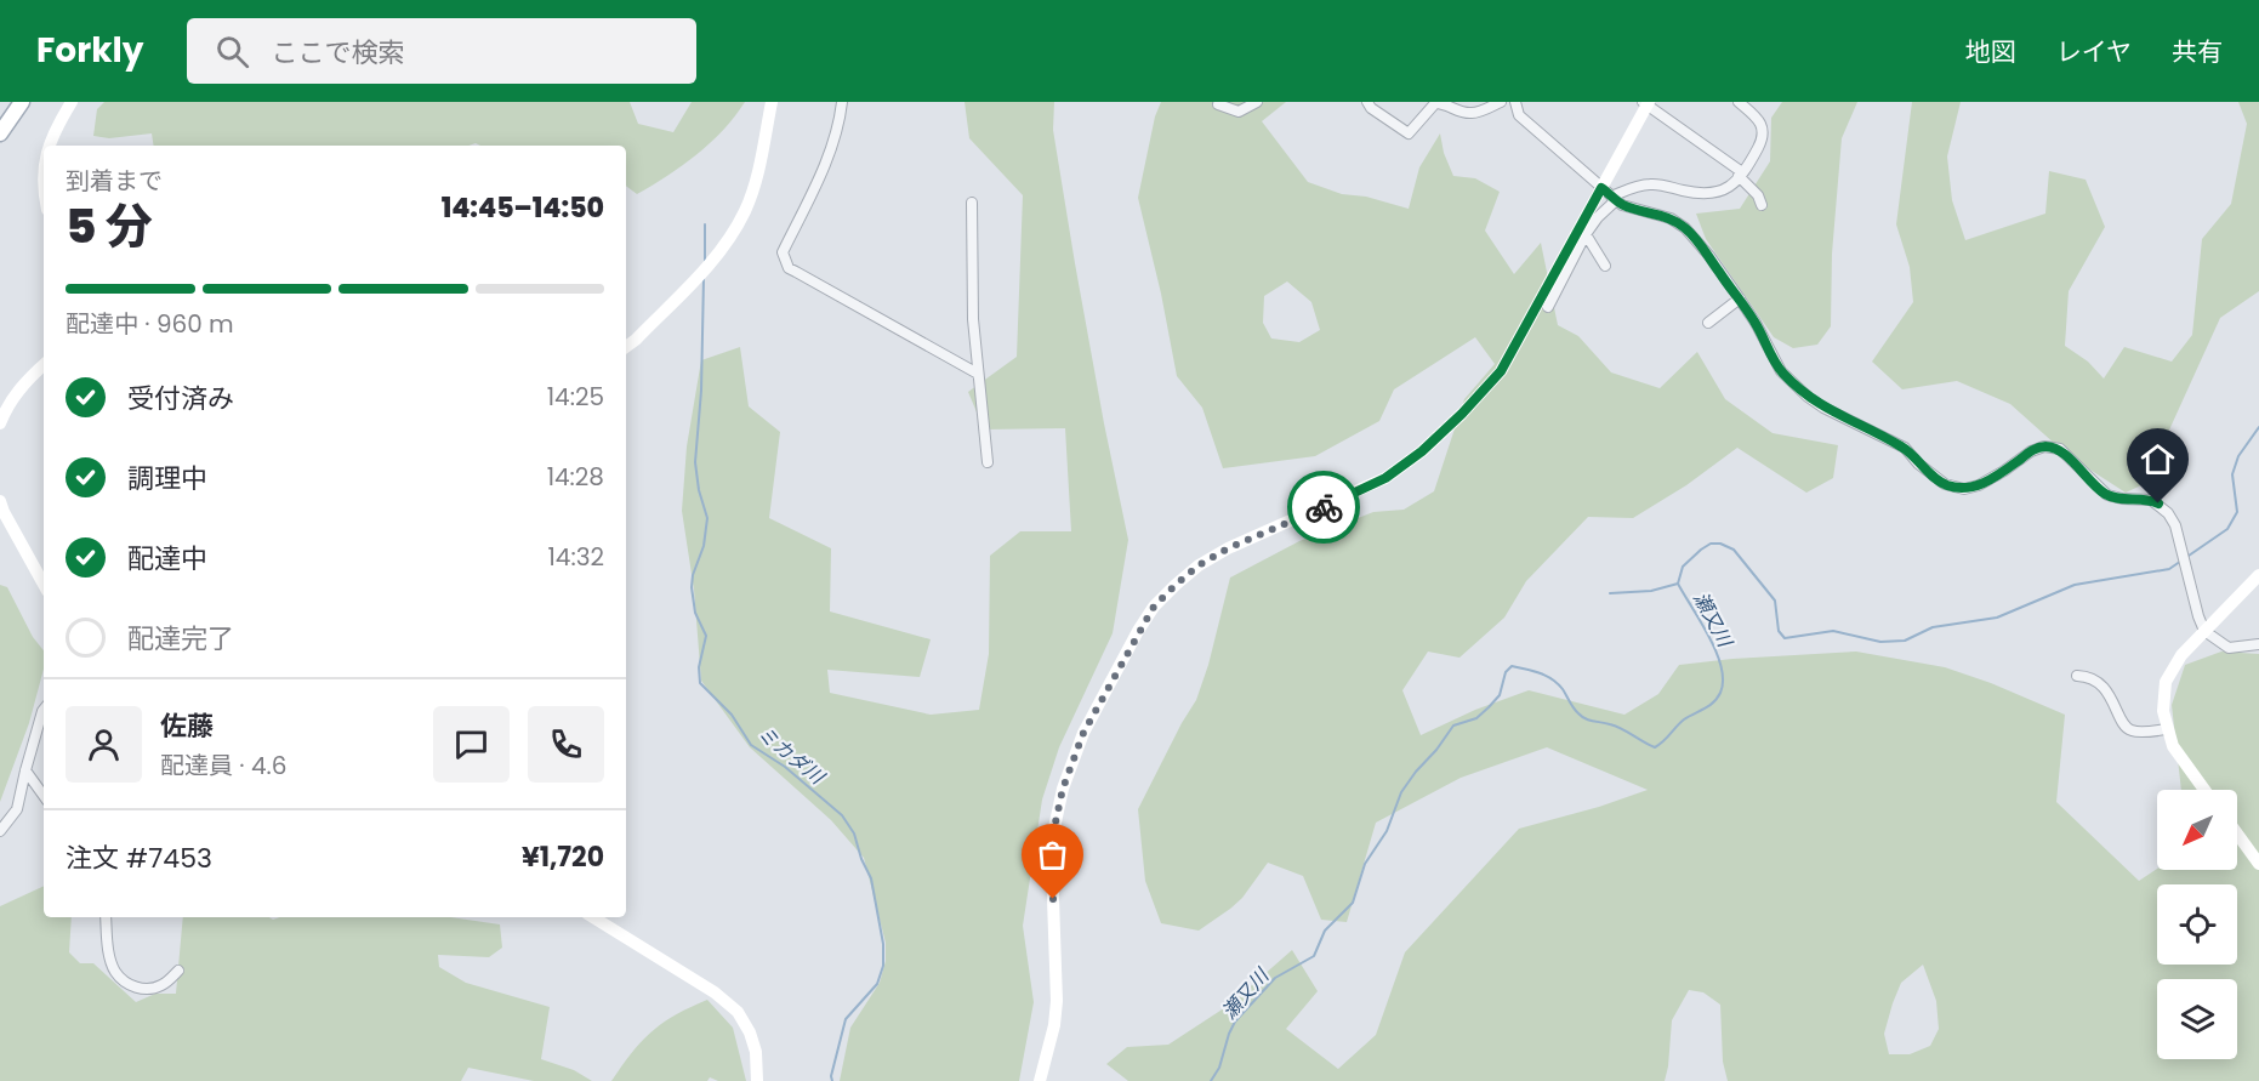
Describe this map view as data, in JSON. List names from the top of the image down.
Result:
{
  "water": ["瀬又川", "ミカダ川"],
  "north": "bottom left",
  "page": {
    "header": "Forkly",
    "search": "ここで検索",
    "nav": ["地図", "レイヤ", "共有"],
    "heading": ["5 分", "到着まで", "14:45–14:50"],
    "panel": [
      "佐藤",
      "配達員 · 4.6",
      "注文 #7453",
      "¥1,720"
    ],
    "bar": "配達中 · 960 m",
    "list": [
      ["受付済み", "14:25"],
      ["調理中", "14:28"],
      ["配達中", "14:32"],
      "配達完了"
    ]
  }
}
